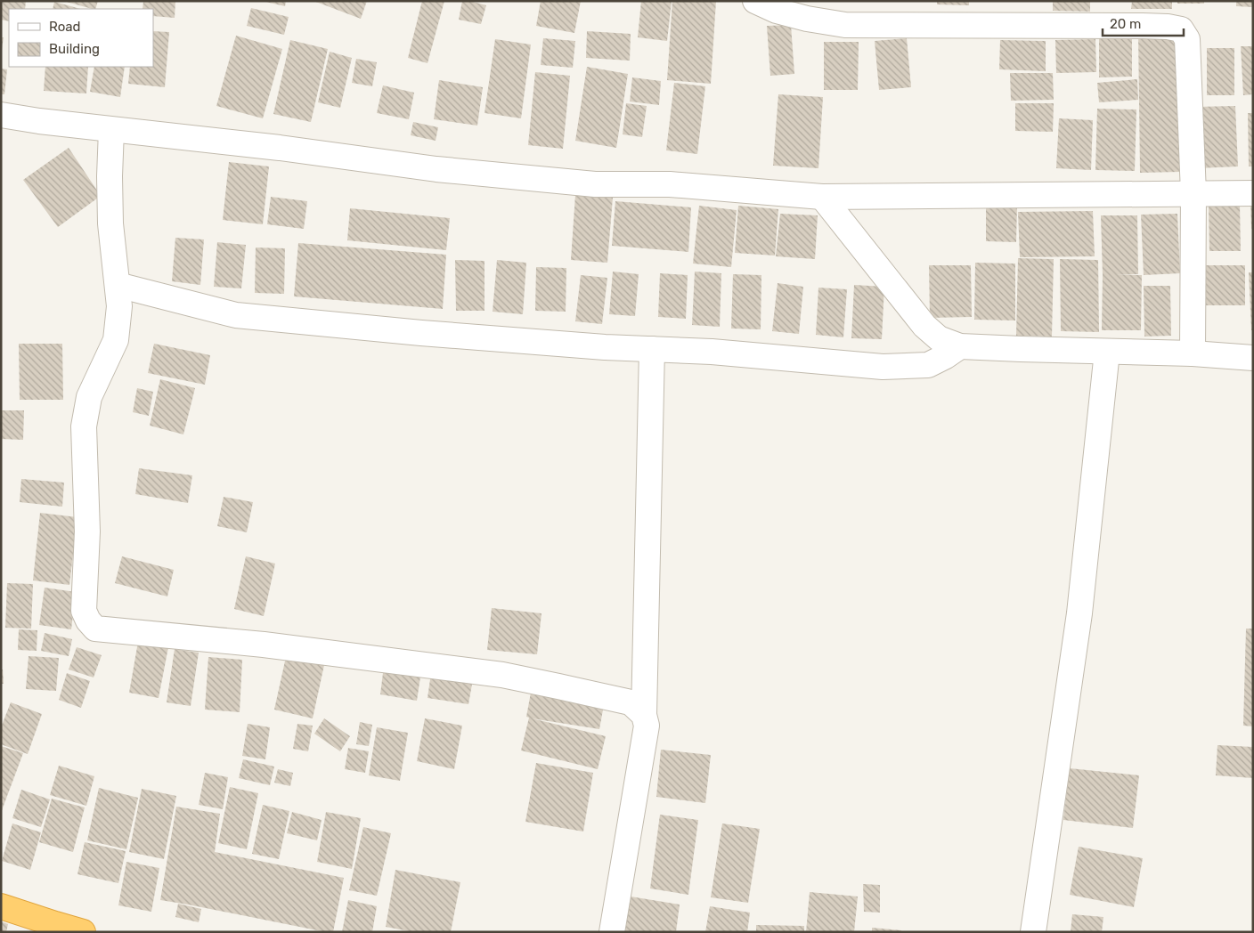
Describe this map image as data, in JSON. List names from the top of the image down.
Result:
{
  "legend": ["Road", "Building"],
  "scale_bar": "20 m"
}
